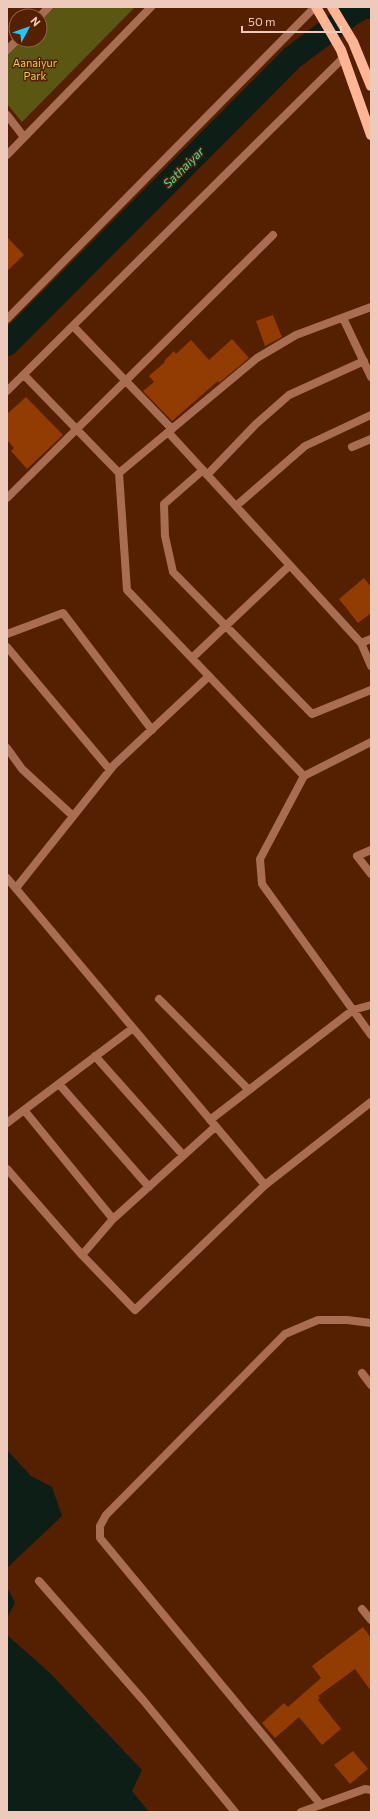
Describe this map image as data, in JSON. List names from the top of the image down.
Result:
{
  "water": ["Sathaiyar"],
  "parks": ["Aanaiyur Park"],
  "scale_bar": "50 m",
  "north": "top right"
}
